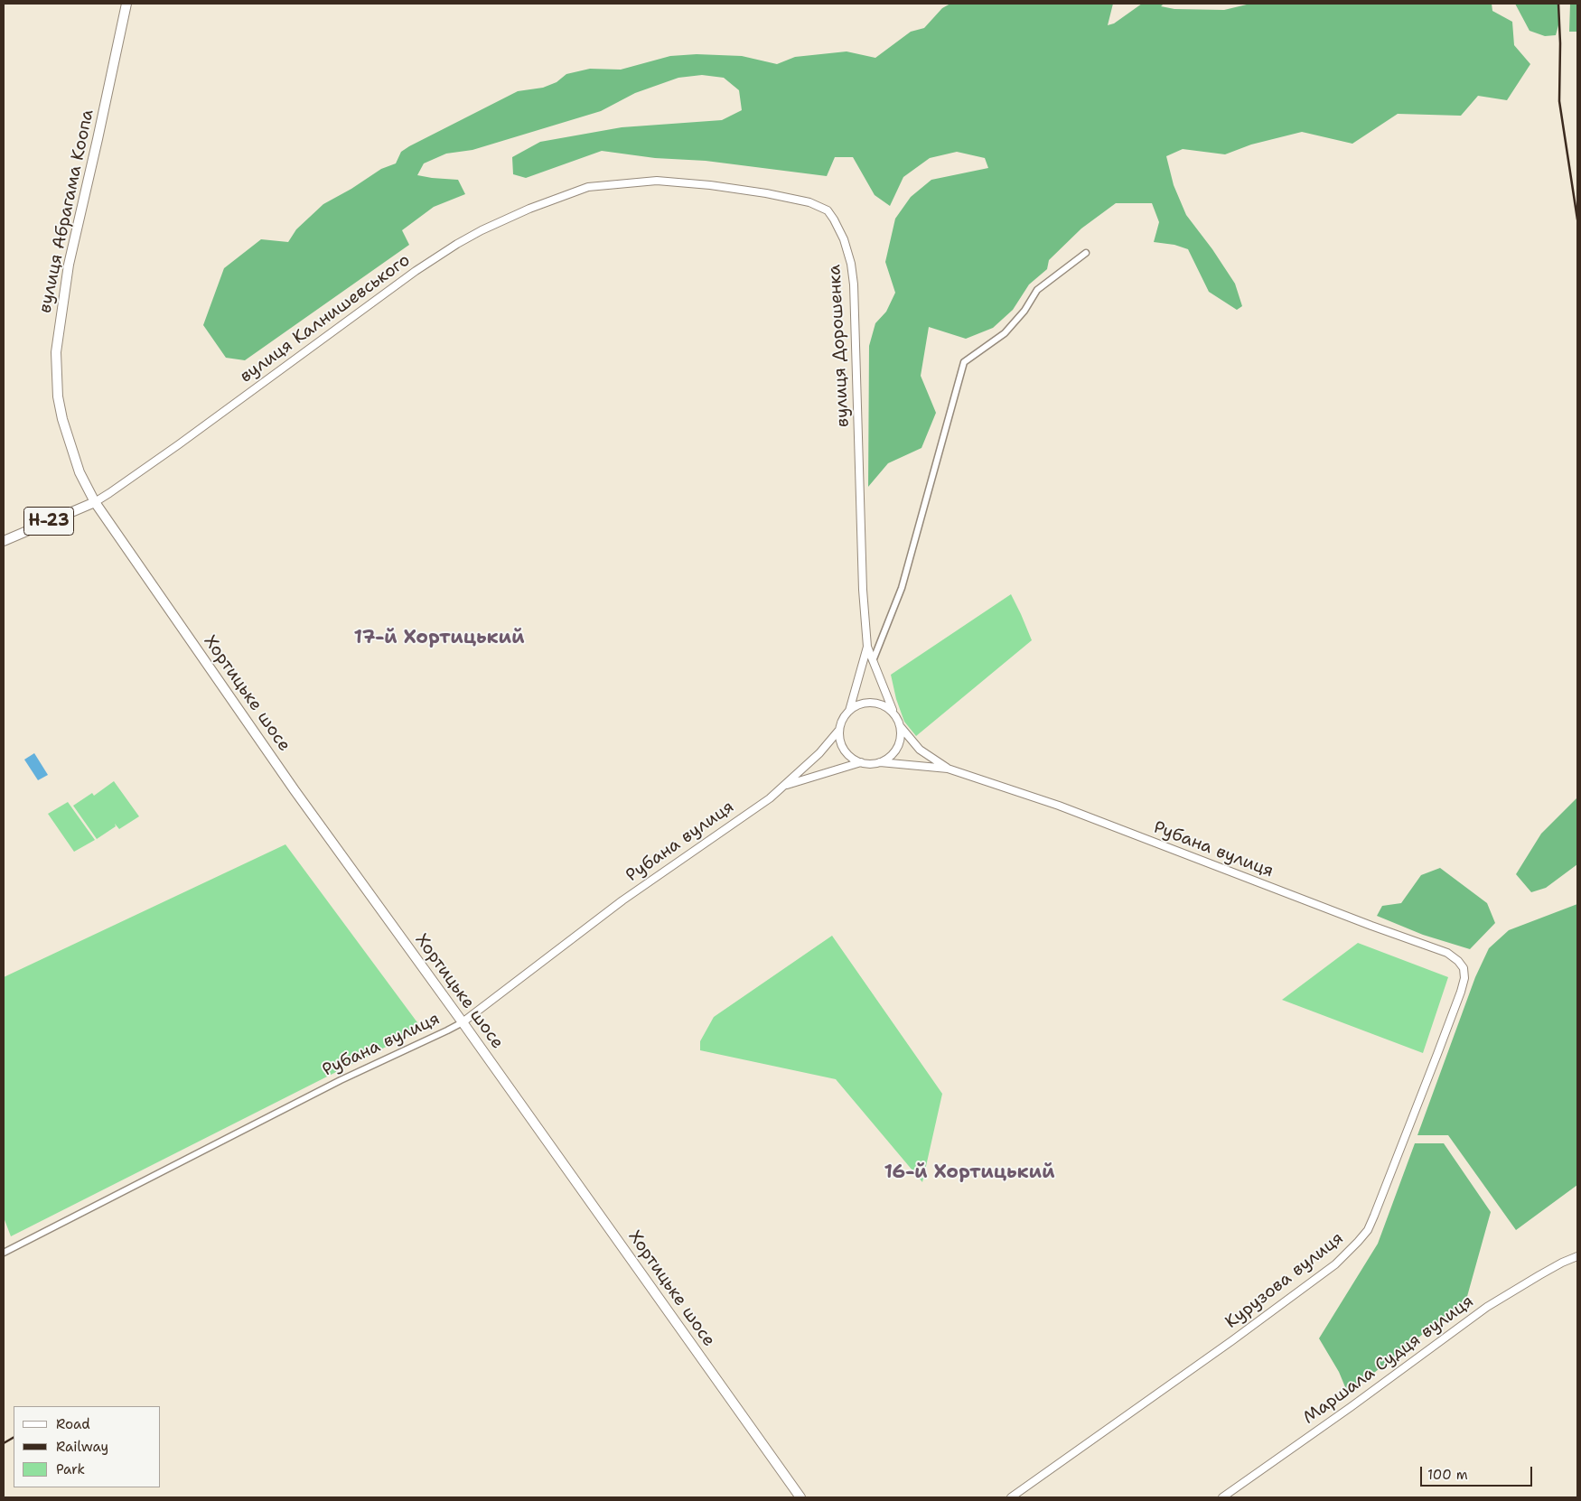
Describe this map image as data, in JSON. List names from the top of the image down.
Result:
{
  "streets": {
    "main road": ["вулиця Абрагама Коопа", "Н-23", "Хортицьке шосе"],
    "street": [
      "вулиця Калнишевського",
      "вулиця Дорошенка",
      "Рубана вулиця",
      "Курузова вулиця",
      "Маршала Судця вулиця"
    ]
  },
  "crossings": [
    ["вулиця Абрагама Коопа", "вулиця Калнишевського"],
    ["вулиця Абрагама Коопа", "Н-23"],
    ["вулиця Абрагама Коопа", "Хортицьке шосе"],
    ["вулиця Калнишевського", "вулиця Дорошенка"],
    ["вулиця Калнишевського", "Н-23"],
    ["вулиця Калнишевського", "Хортицьке шосе"],
    ["вулиця Дорошенка", "Рубана вулиця"],
    ["Н-23", "Хортицьке шосе"],
    ["Хортицьке шосе", "Рубана вулиця"],
    ["Рубана вулиця", "Курузова вулиця"]
  ],
  "districts": ["17-й Хортицький", "16-й Хортицький"],
  "legend": ["Road", "Railway", "Park"],
  "scale_bar": "100 m"
}
